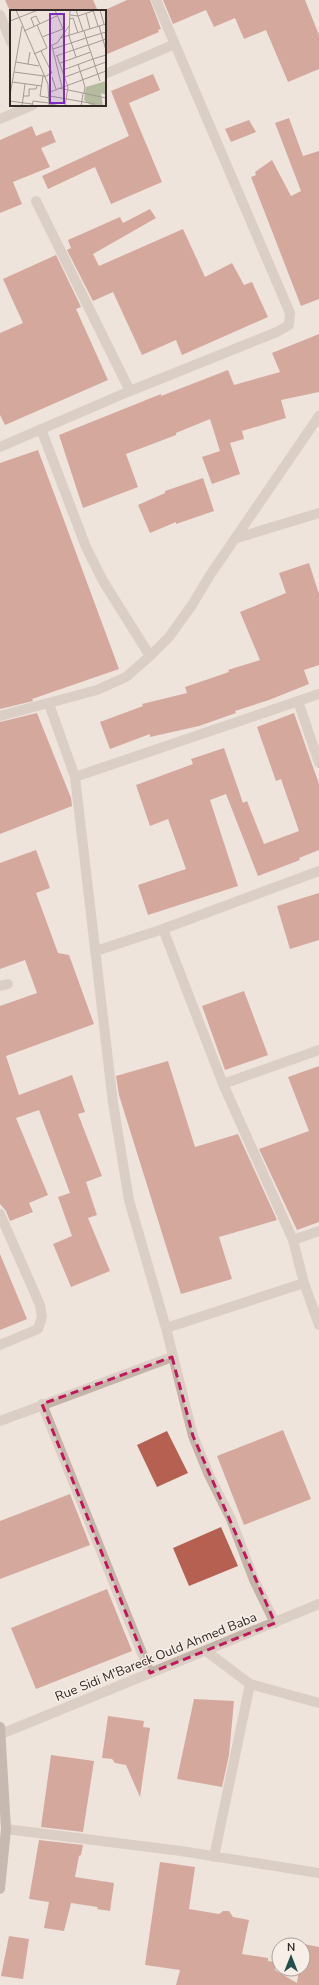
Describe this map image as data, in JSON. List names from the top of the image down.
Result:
{
  "streets": {
    "street": ["Rue Sidi M'Bareck Ould Ahmed Baba"]
  },
  "north": "top"
}
